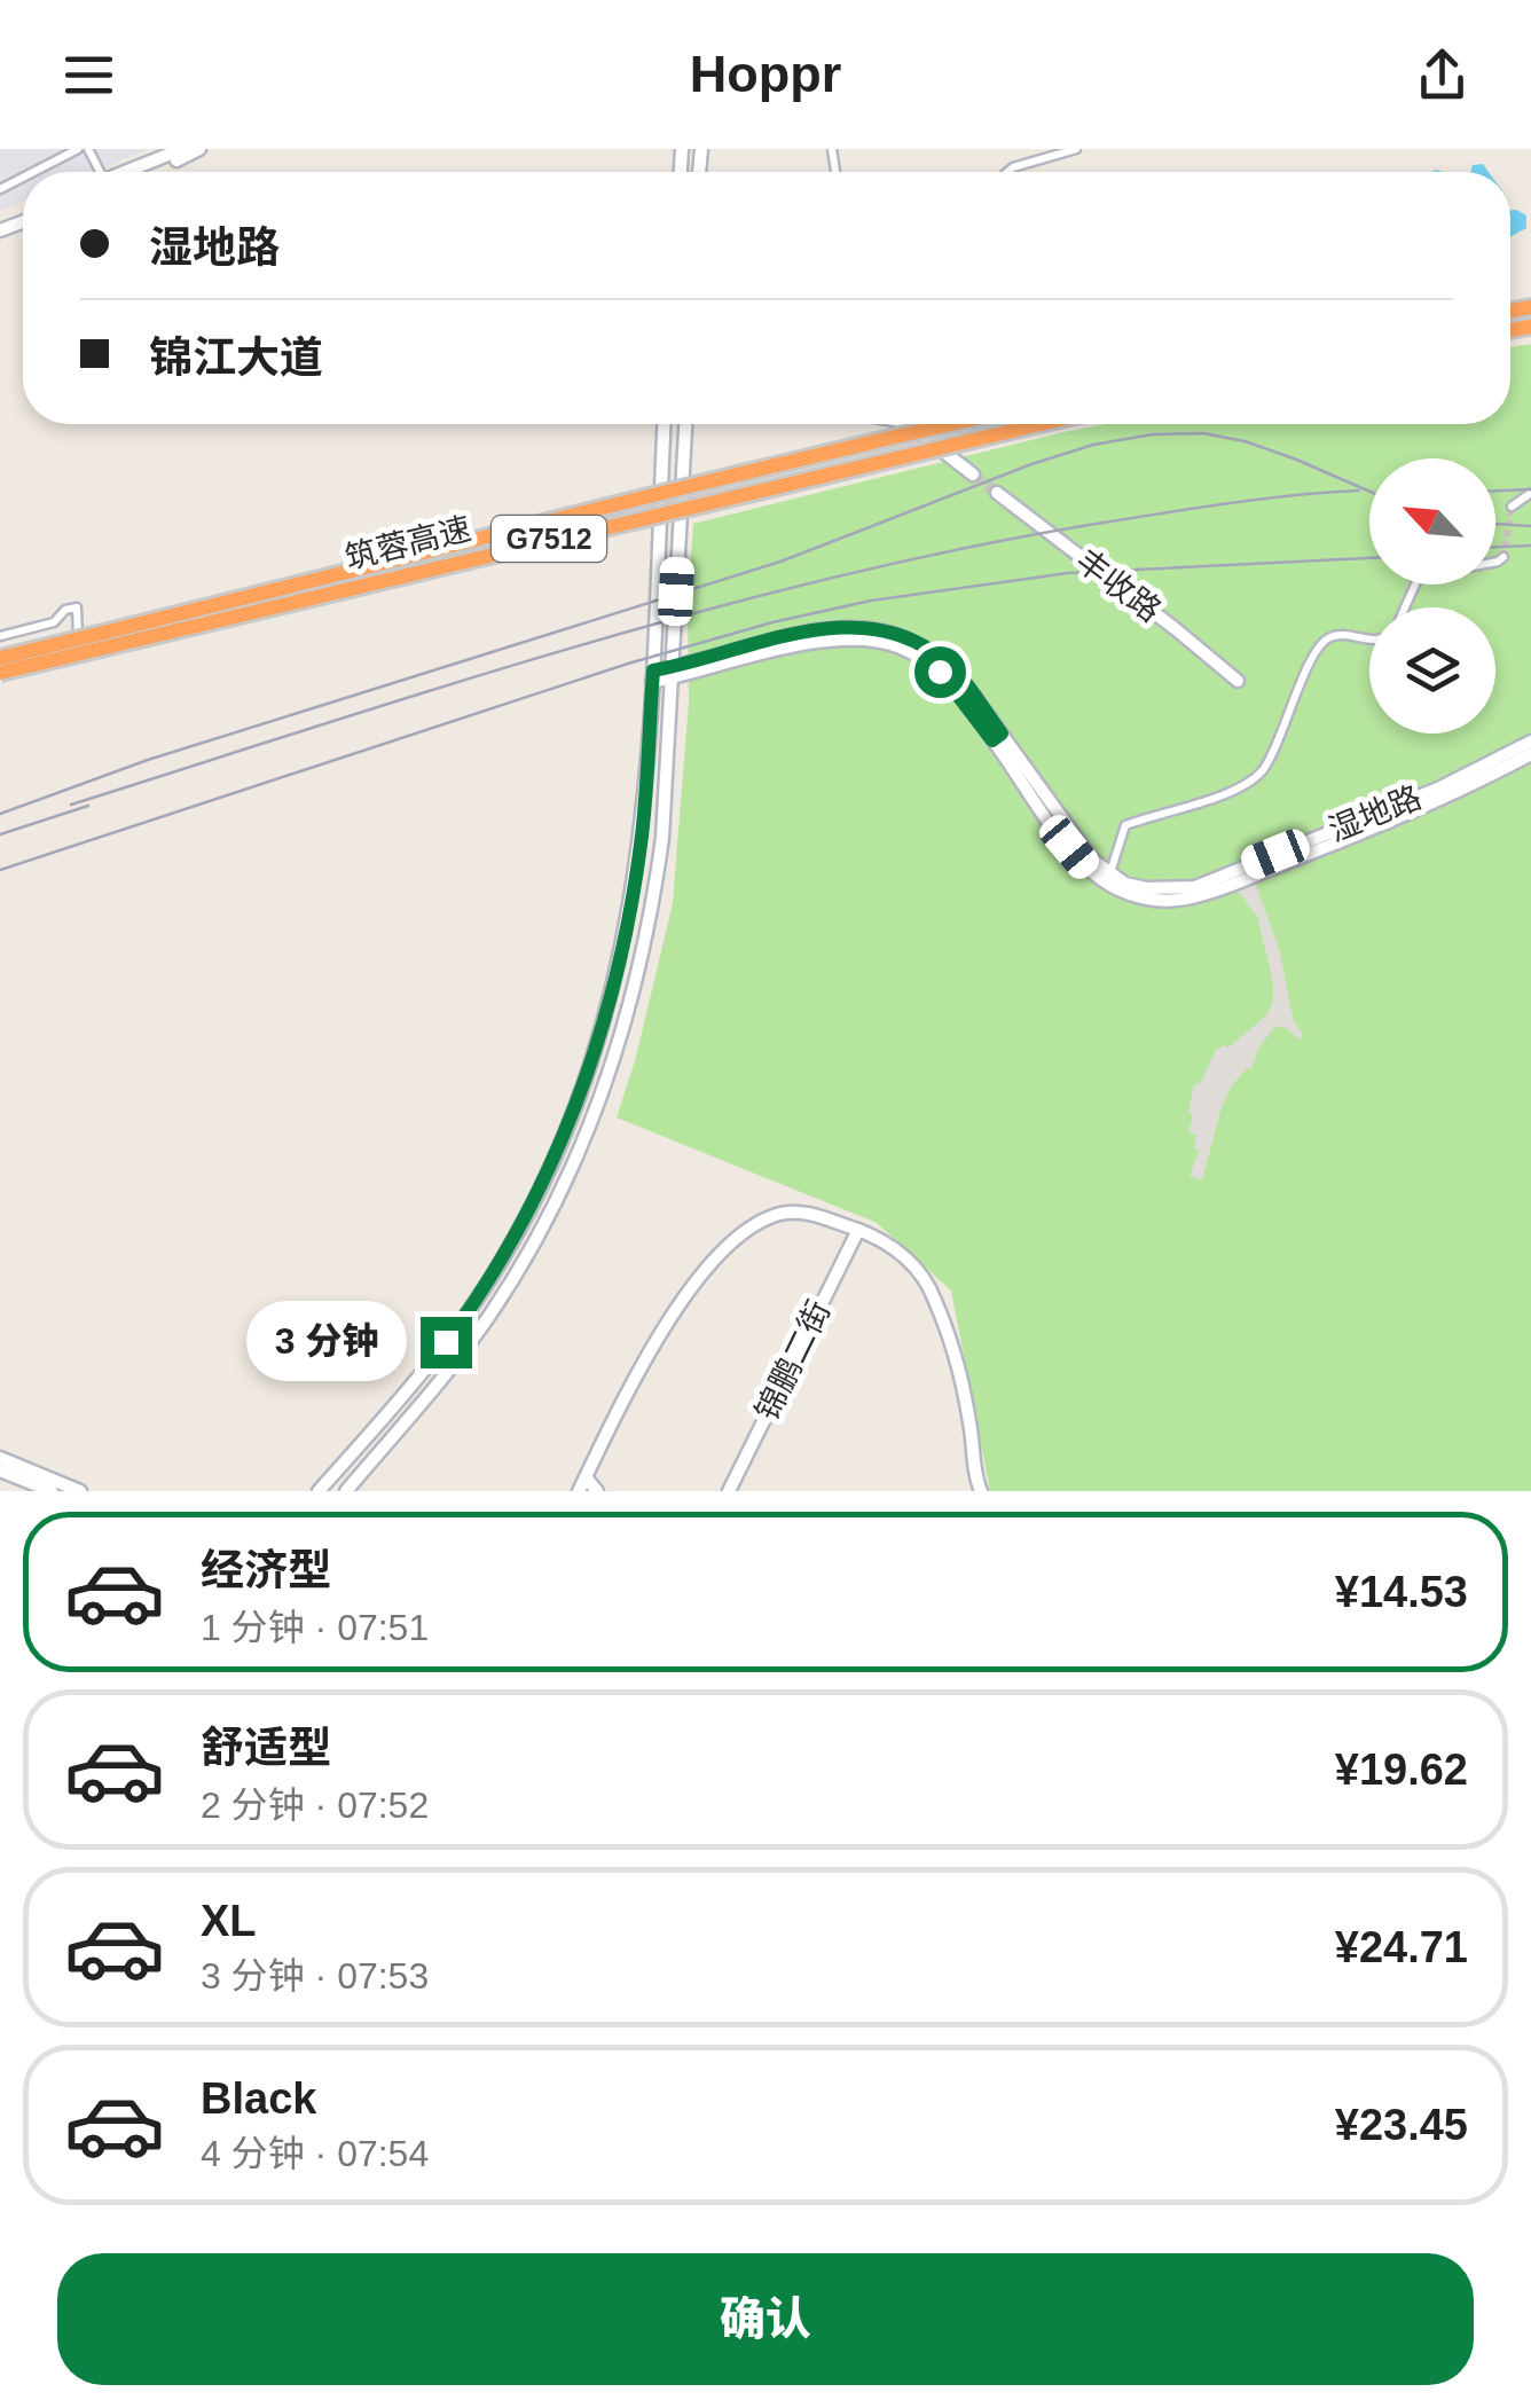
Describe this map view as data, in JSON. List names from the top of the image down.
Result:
{
  "streets": {
    "highway": ["G7512", "筑蓉高速"],
    "street": ["丰收路", "湿地路", "锦鹏二街"]
  },
  "north": "top left",
  "page": {
    "header": "Hoppr",
    "banner": ["湿地路", "锦江大道"],
    "bubble": "3 分钟",
    "list": [
      {
        "name": "经济型",
        "note": "1 分钟 · 07:51",
        "value": "¥14.53"
      },
      {
        "name": "舒适型",
        "note": "2 分钟 · 07:52",
        "value": "¥19.62"
      },
      {
        "name": "XL",
        "note": "3 分钟 · 07:53",
        "value": "¥24.71"
      },
      {
        "name": "Black",
        "note": "4 分钟 · 07:54",
        "value": "¥23.45"
      }
    ],
    "buttons": "确认"
  }
}
